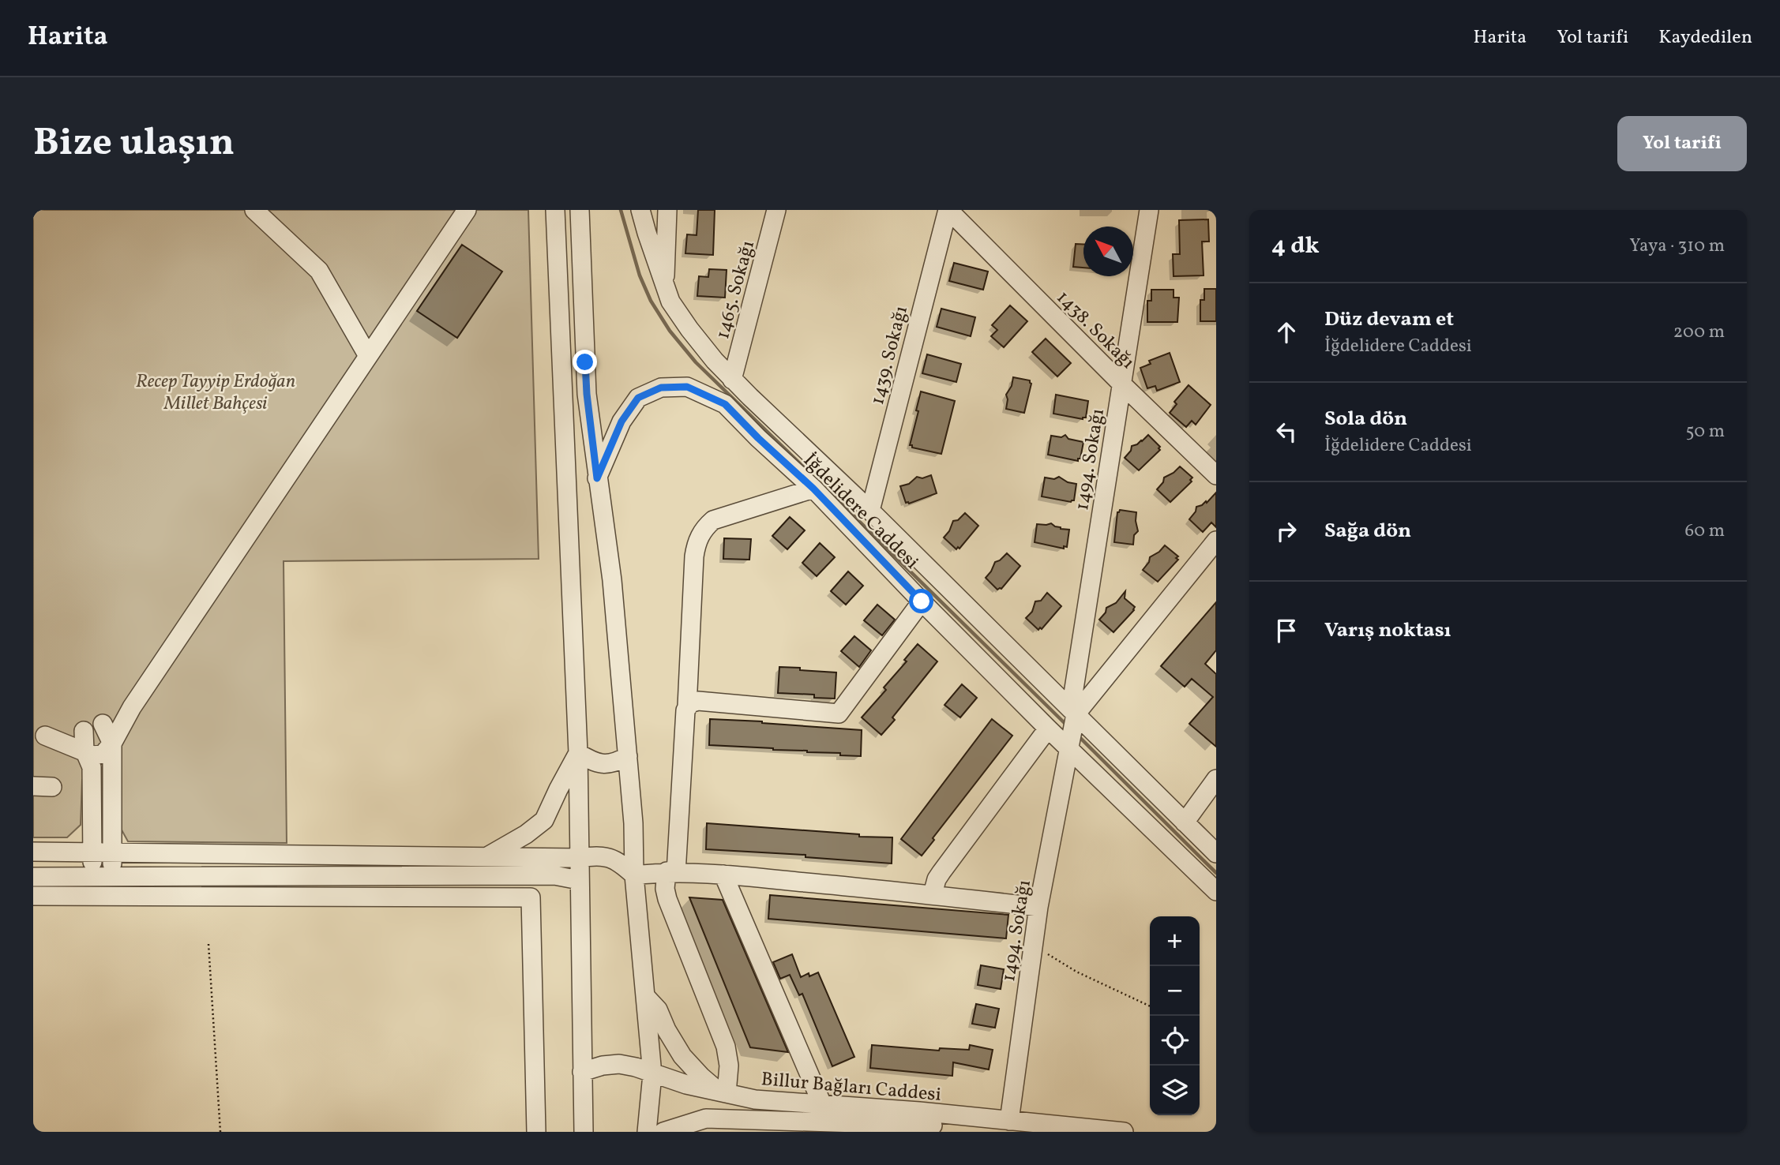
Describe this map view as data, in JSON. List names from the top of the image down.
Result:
{
  "streets": {
    "street": [
      "1465. Sokağı",
      "1438. Sokağı",
      "1439. Sokağı",
      "1494. Sokağı",
      "İğdelidere Caddesi",
      "Billur Bağları Caddesi"
    ]
  },
  "crossings": [
    ["1465. Sokağı", "İğdelidere Caddesi"],
    ["1438. Sokağı", "1439. Sokağı"],
    ["1438. Sokağı", "1494. Sokağı"],
    ["1439. Sokağı", "İğdelidere Caddesi"],
    ["1494. Sokağı", "İğdelidere Caddesi"],
    ["1494. Sokağı", "Billur Bağları Caddesi"]
  ],
  "parks": ["Recep Tayyip Erdoğan Millet Bahçesi"],
  "north": "top left",
  "page": {
    "header": "Harita",
    "nav": ["Harita", "Yol tarifi", "Kaydedilen"],
    "buttons": "Yol tarifi",
    "title": "Bize ulaşın",
    "heading": ["4 dk", "Yaya · 310 m"],
    "list": [
      ["Düz devam et", "İğdelidere Caddesi", "200 m"],
      ["Sola dön", "İğdelidere Caddesi", "50 m"],
      ["Sağa dön", "60 m"],
      "Varış noktası"
    ],
    "map_buttons": ["+", "−"]
  }
}
